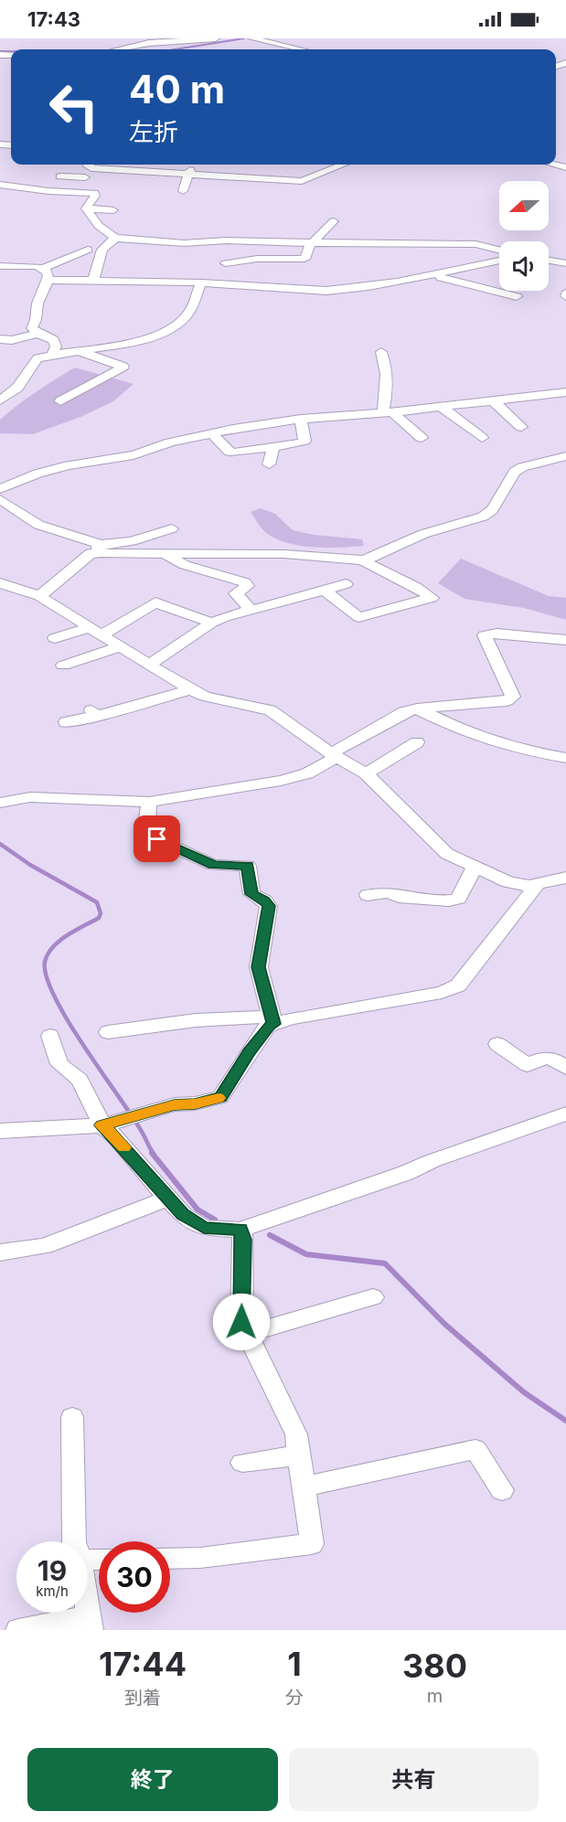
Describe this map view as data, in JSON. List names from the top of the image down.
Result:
{
  "north": "left",
  "page": {
    "status": "17:43",
    "turn": ["40 m", "左折"],
    "speed": "19 km/h",
    "limit": "30",
    "eta": [
      "17:44",
      "到着",
      "1",
      "分",
      "380",
      "m"
    ],
    "buttons": ["終了", "共有"]
  }
}
